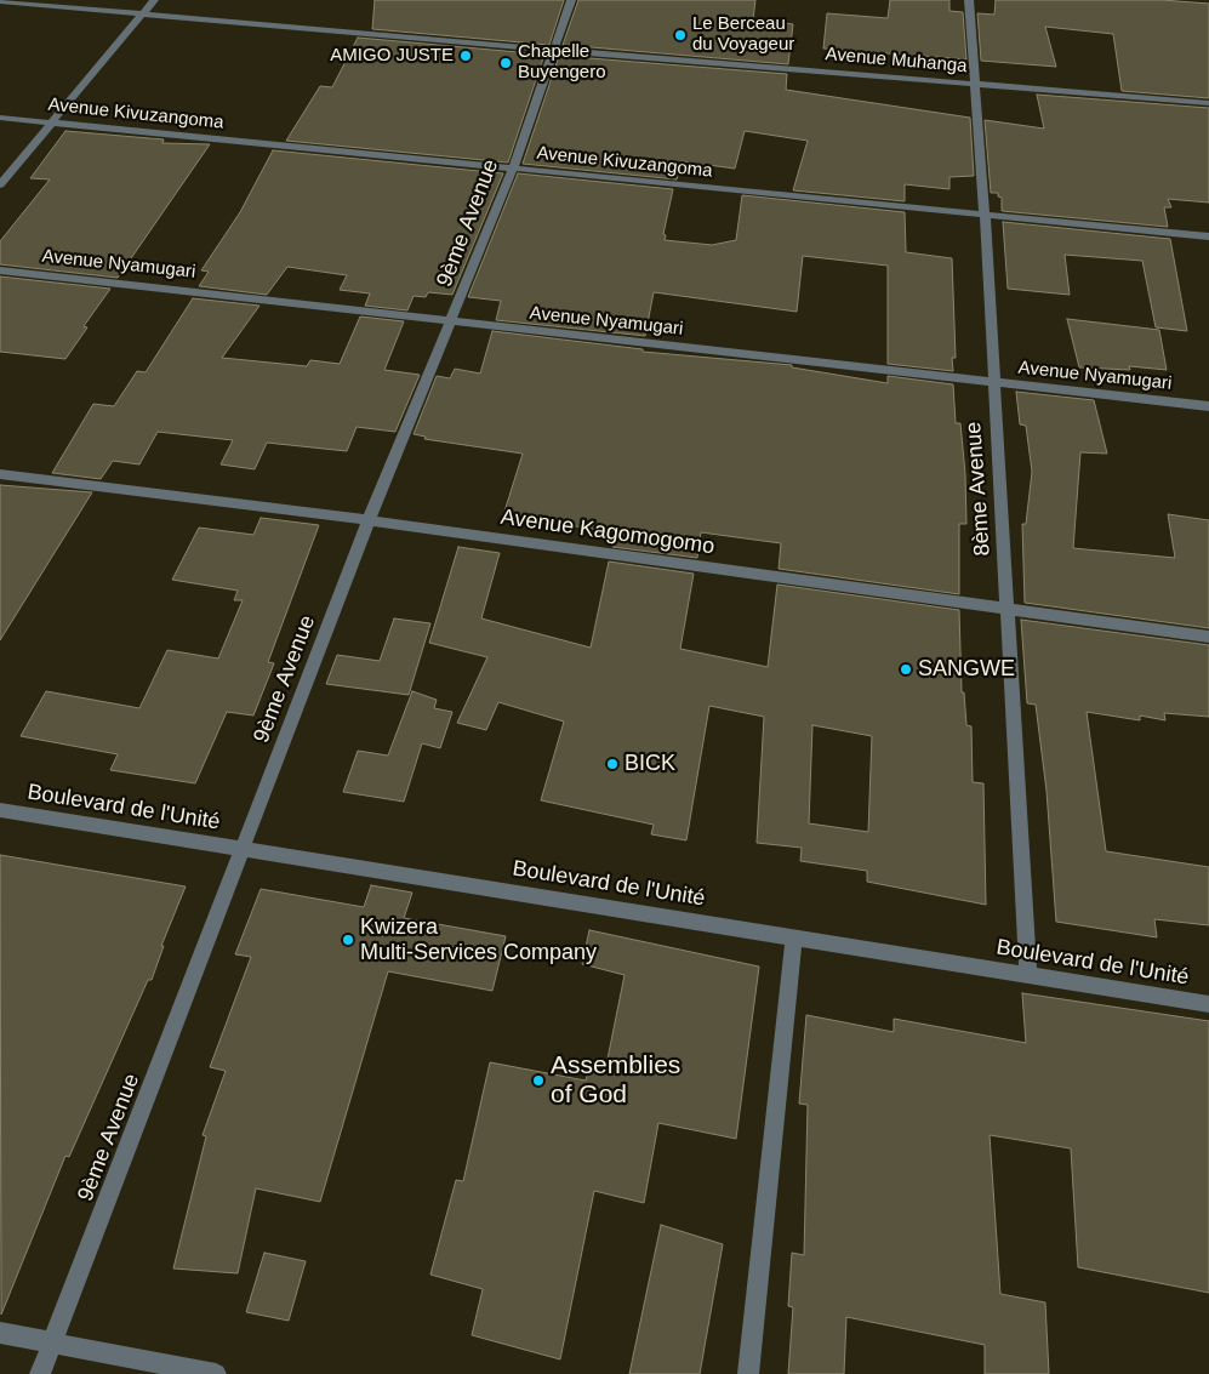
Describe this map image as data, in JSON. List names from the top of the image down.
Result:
{
  "streets": {
    "street": [
      "Avenue Muhanga",
      "Avenue Kivuzangoma",
      "9ème Avenue",
      "Avenue Nyamugari",
      "8ème Avenue",
      "Avenue Kagomogomo",
      "Boulevard de l'Unité"
    ]
  },
  "crossings": [
    ["Avenue Muhanga", "9ème Avenue"],
    ["Avenue Muhanga", "8ème Avenue"],
    ["Avenue Kivuzangoma", "9ème Avenue"],
    ["Avenue Kivuzangoma", "8ème Avenue"],
    ["9ème Avenue", "Avenue Nyamugari"],
    ["9ème Avenue", "Avenue Kagomogomo"],
    ["9ème Avenue", "Boulevard de l'Unité"],
    ["Avenue Nyamugari", "8ème Avenue"],
    ["8ème Avenue", "Avenue Kagomogomo"],
    ["8ème Avenue", "Boulevard de l'Unité"]
  ],
  "places": [
    "Le Berceau du Voyageur",
    "AMIGO JUSTE",
    "Chapelle Buyengero",
    "SANGWE",
    "BICK",
    "Kwizera Multi-Services Company",
    "Assemblies of God"
  ]
}
